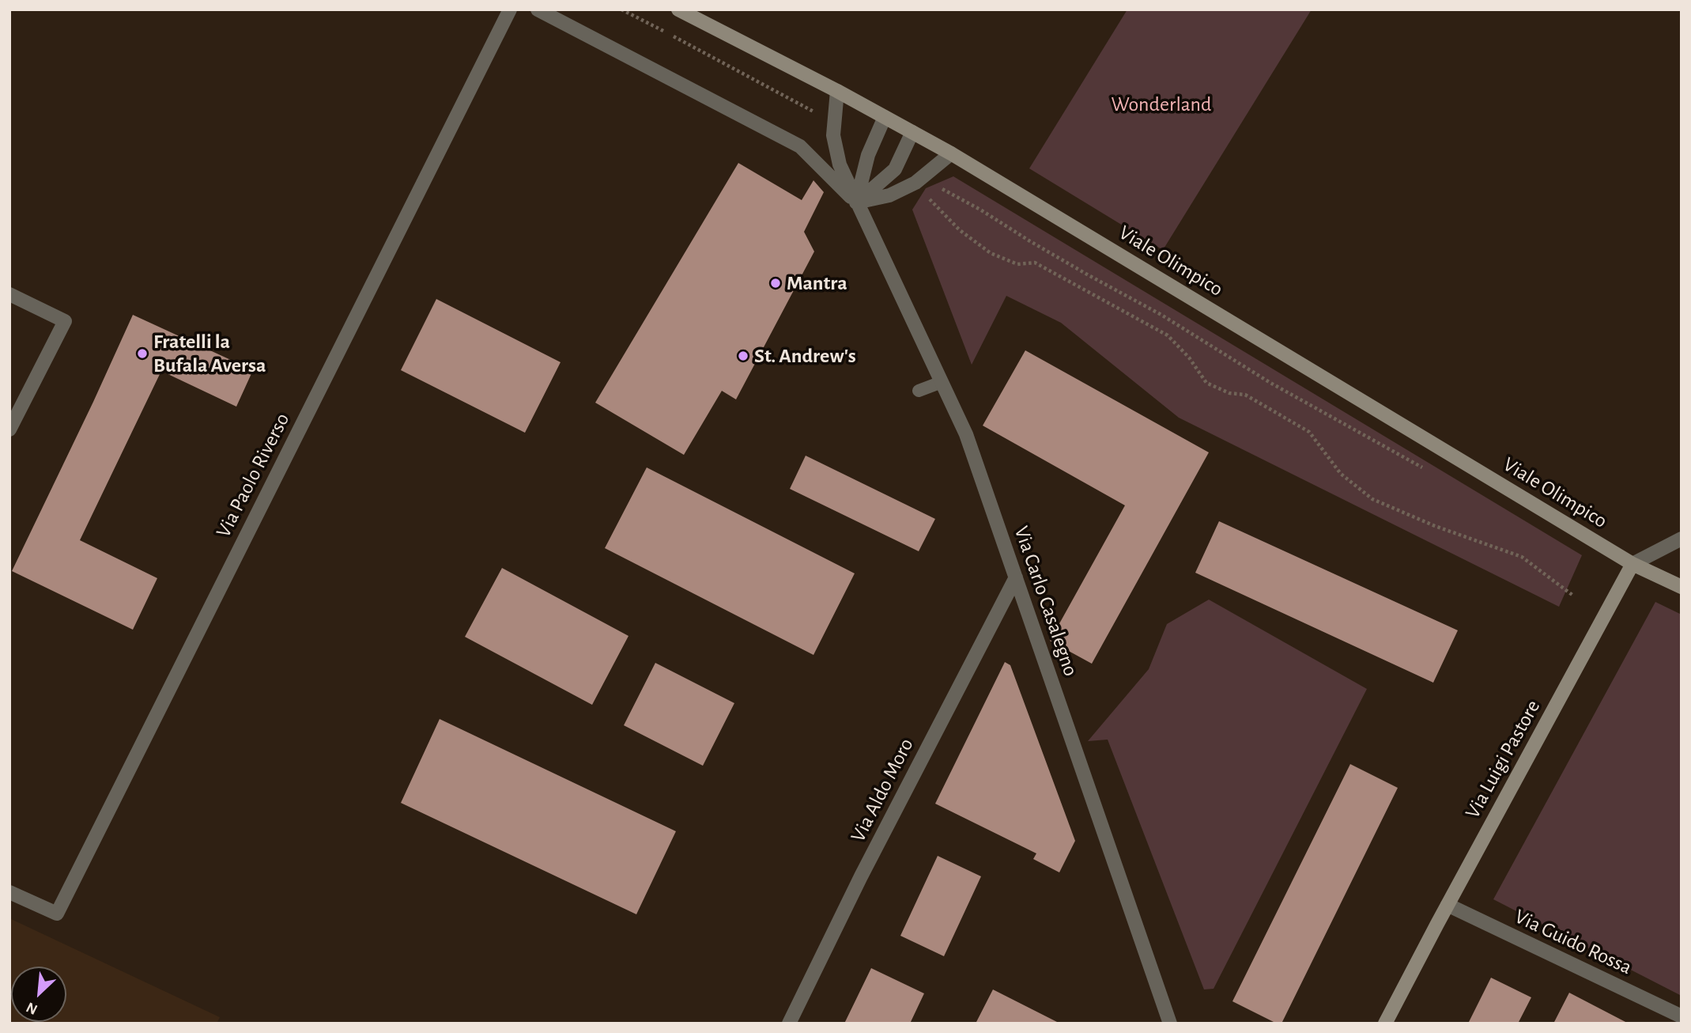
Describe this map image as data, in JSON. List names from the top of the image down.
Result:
{
  "streets": {
    "main road": ["Viale Olimpico", "Via Luigi Pastore"],
    "street": [
      "Via Paolo Riverso",
      "Via Carlo Casalegno",
      "Via Aldo Moro",
      "Via Guido Rossa"
    ]
  },
  "crossings": [
    ["Viale Olimpico", "Via Carlo Casalegno"],
    ["Viale Olimpico", "Via Luigi Pastore"],
    ["Via Carlo Casalegno", "Via Aldo Moro"],
    ["Via Luigi Pastore", "Via Guido Rossa"]
  ],
  "parks": ["Wonderland"],
  "places": ["Mantra", "Fratelli la Bufala Aversa", "St. Andrew's"],
  "north": "bottom left"
}
